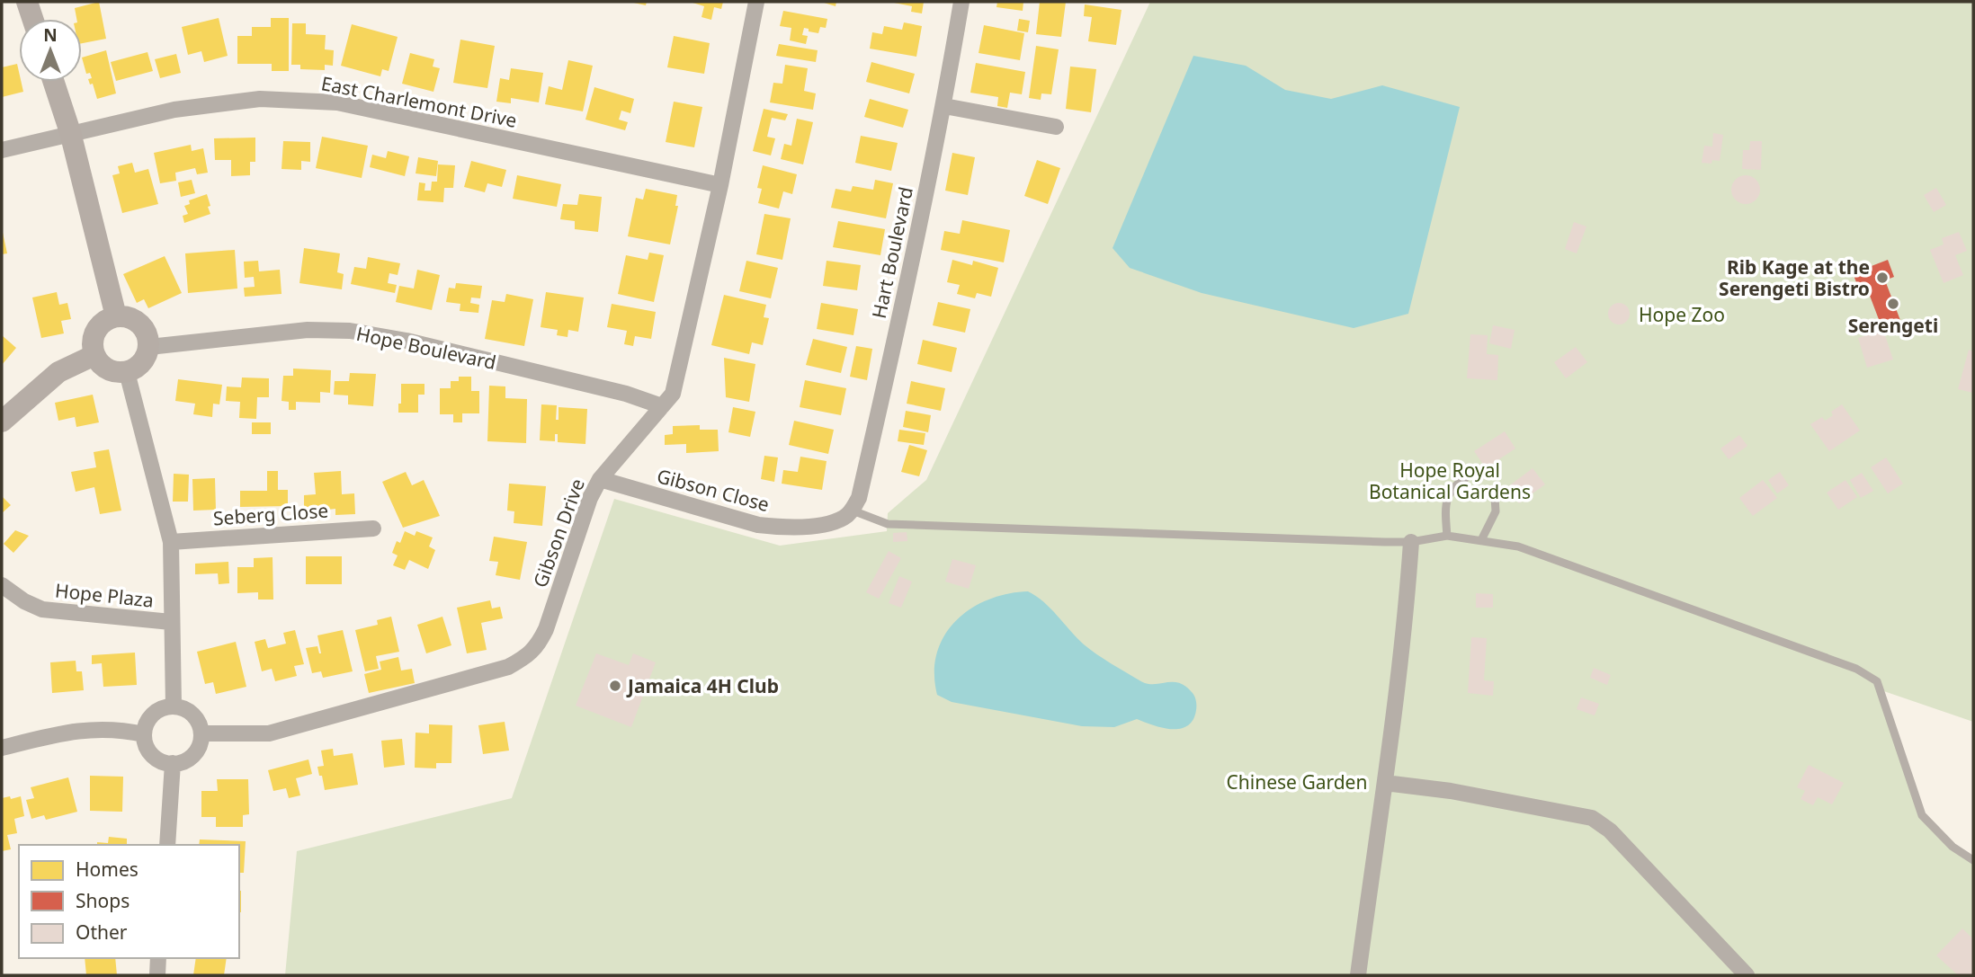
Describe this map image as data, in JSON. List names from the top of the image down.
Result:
{
  "streets": {
    "street": [
      "East Charlemont Drive",
      "Hart Boulevard",
      "Hope Boulevard",
      "Gibson Close",
      "Seberg Close",
      "Gibson Drive",
      "Hope Plaza"
    ]
  },
  "crossings": [
    ["East Charlemont Drive", "Gibson Drive"],
    ["Hart Boulevard", "Gibson Close"],
    ["Hope Boulevard", "Gibson Drive"],
    ["Gibson Close", "Gibson Drive"]
  ],
  "parks": ["Hope Zoo", "Hope Royal Botanical Gardens", "Chinese Garden"],
  "places": ["Rib Kage at the Serengeti Bistro", "Serengeti", "Jamaica 4H Club"],
  "legend": ["Homes", "Shops", "Other"],
  "north": "top"
}
